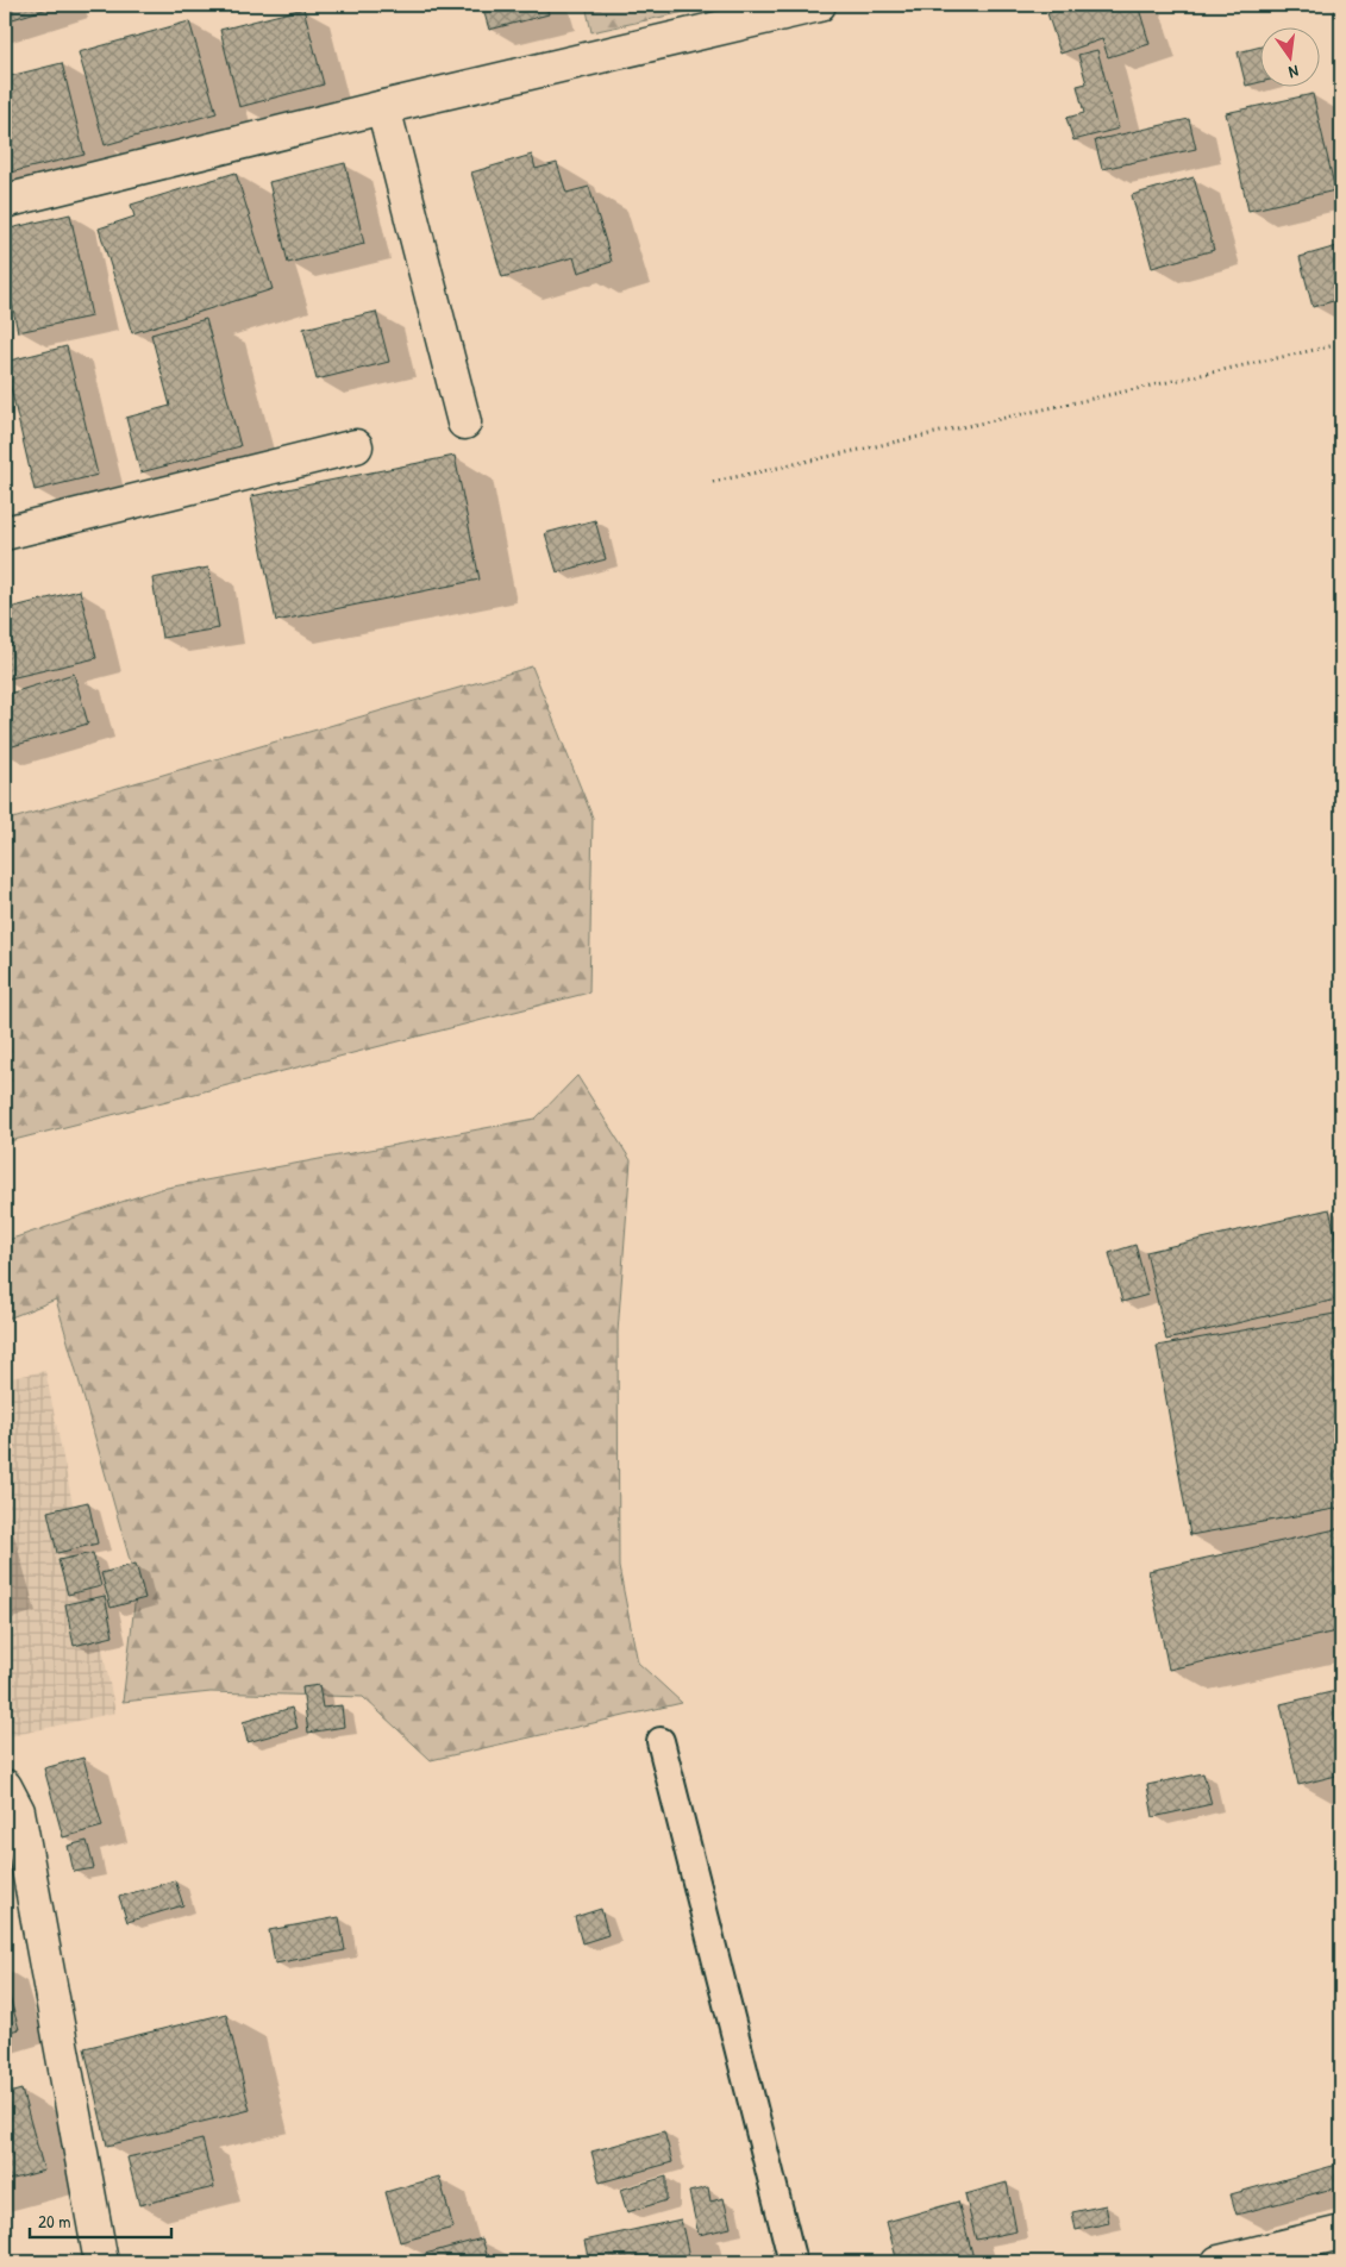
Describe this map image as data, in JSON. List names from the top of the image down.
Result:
{
  "scale_bar": "20 m",
  "north": "bottom"
}
